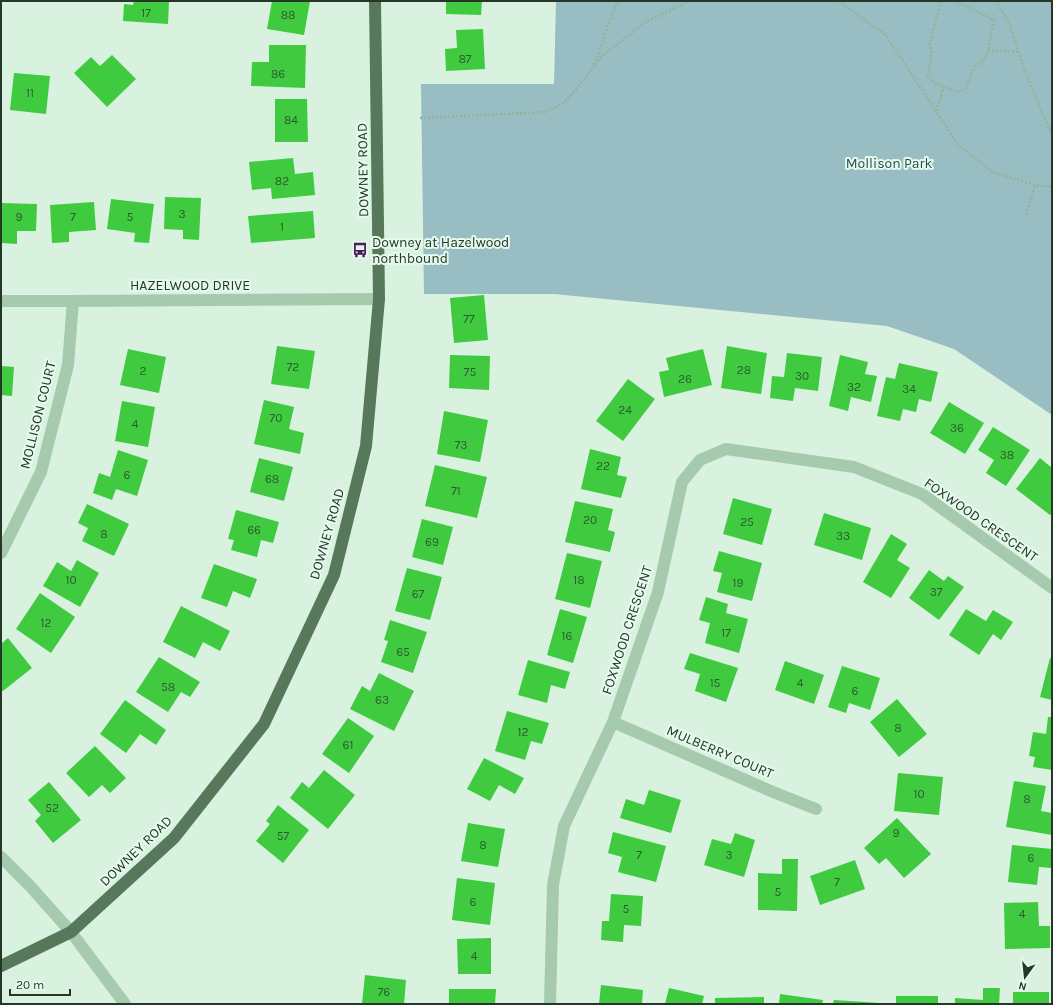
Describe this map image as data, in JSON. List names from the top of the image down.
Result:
{
  "streets": {
    "main road": ["DOWNEY ROAD"],
    "street": [
      "HAZELWOOD DRIVE",
      "MOLLISON COURT",
      "FOXWOOD CRESCENT",
      "MULBERRY COURT"
    ]
  },
  "crossings": [
    ["DOWNEY ROAD", "HAZELWOOD DRIVE"],
    ["HAZELWOOD DRIVE", "MOLLISON COURT"],
    ["FOXWOOD CRESCENT", "MULBERRY COURT"]
  ],
  "parks": ["Mollison Park"],
  "places": {
    "bus stop": ["Downey at Hazelwood northbound"]
  },
  "house_numbers": [
    "17",
    "88",
    "87",
    "86",
    "11",
    "84",
    "82",
    "3",
    "9",
    "7",
    "5",
    "1",
    "77",
    "72",
    "28",
    "2",
    "75",
    "30",
    "26",
    "32",
    "34",
    "24",
    "70",
    "4",
    "36",
    "73",
    "38",
    "22",
    "6",
    "68",
    "71",
    "20",
    "25",
    "66",
    "8",
    "33",
    "69",
    "10",
    "18",
    "19",
    "37",
    "67",
    "12",
    "17",
    "16",
    "65",
    "15",
    "4",
    "58",
    "6",
    "63",
    "8",
    "12",
    "61",
    "10",
    "8",
    "52",
    "9",
    "57",
    "8",
    "7",
    "3",
    "6",
    "7",
    "5",
    "6",
    "5",
    "4",
    "4",
    "76"
  ],
  "scale_bar": "20 m",
  "north": "bottom"
}
